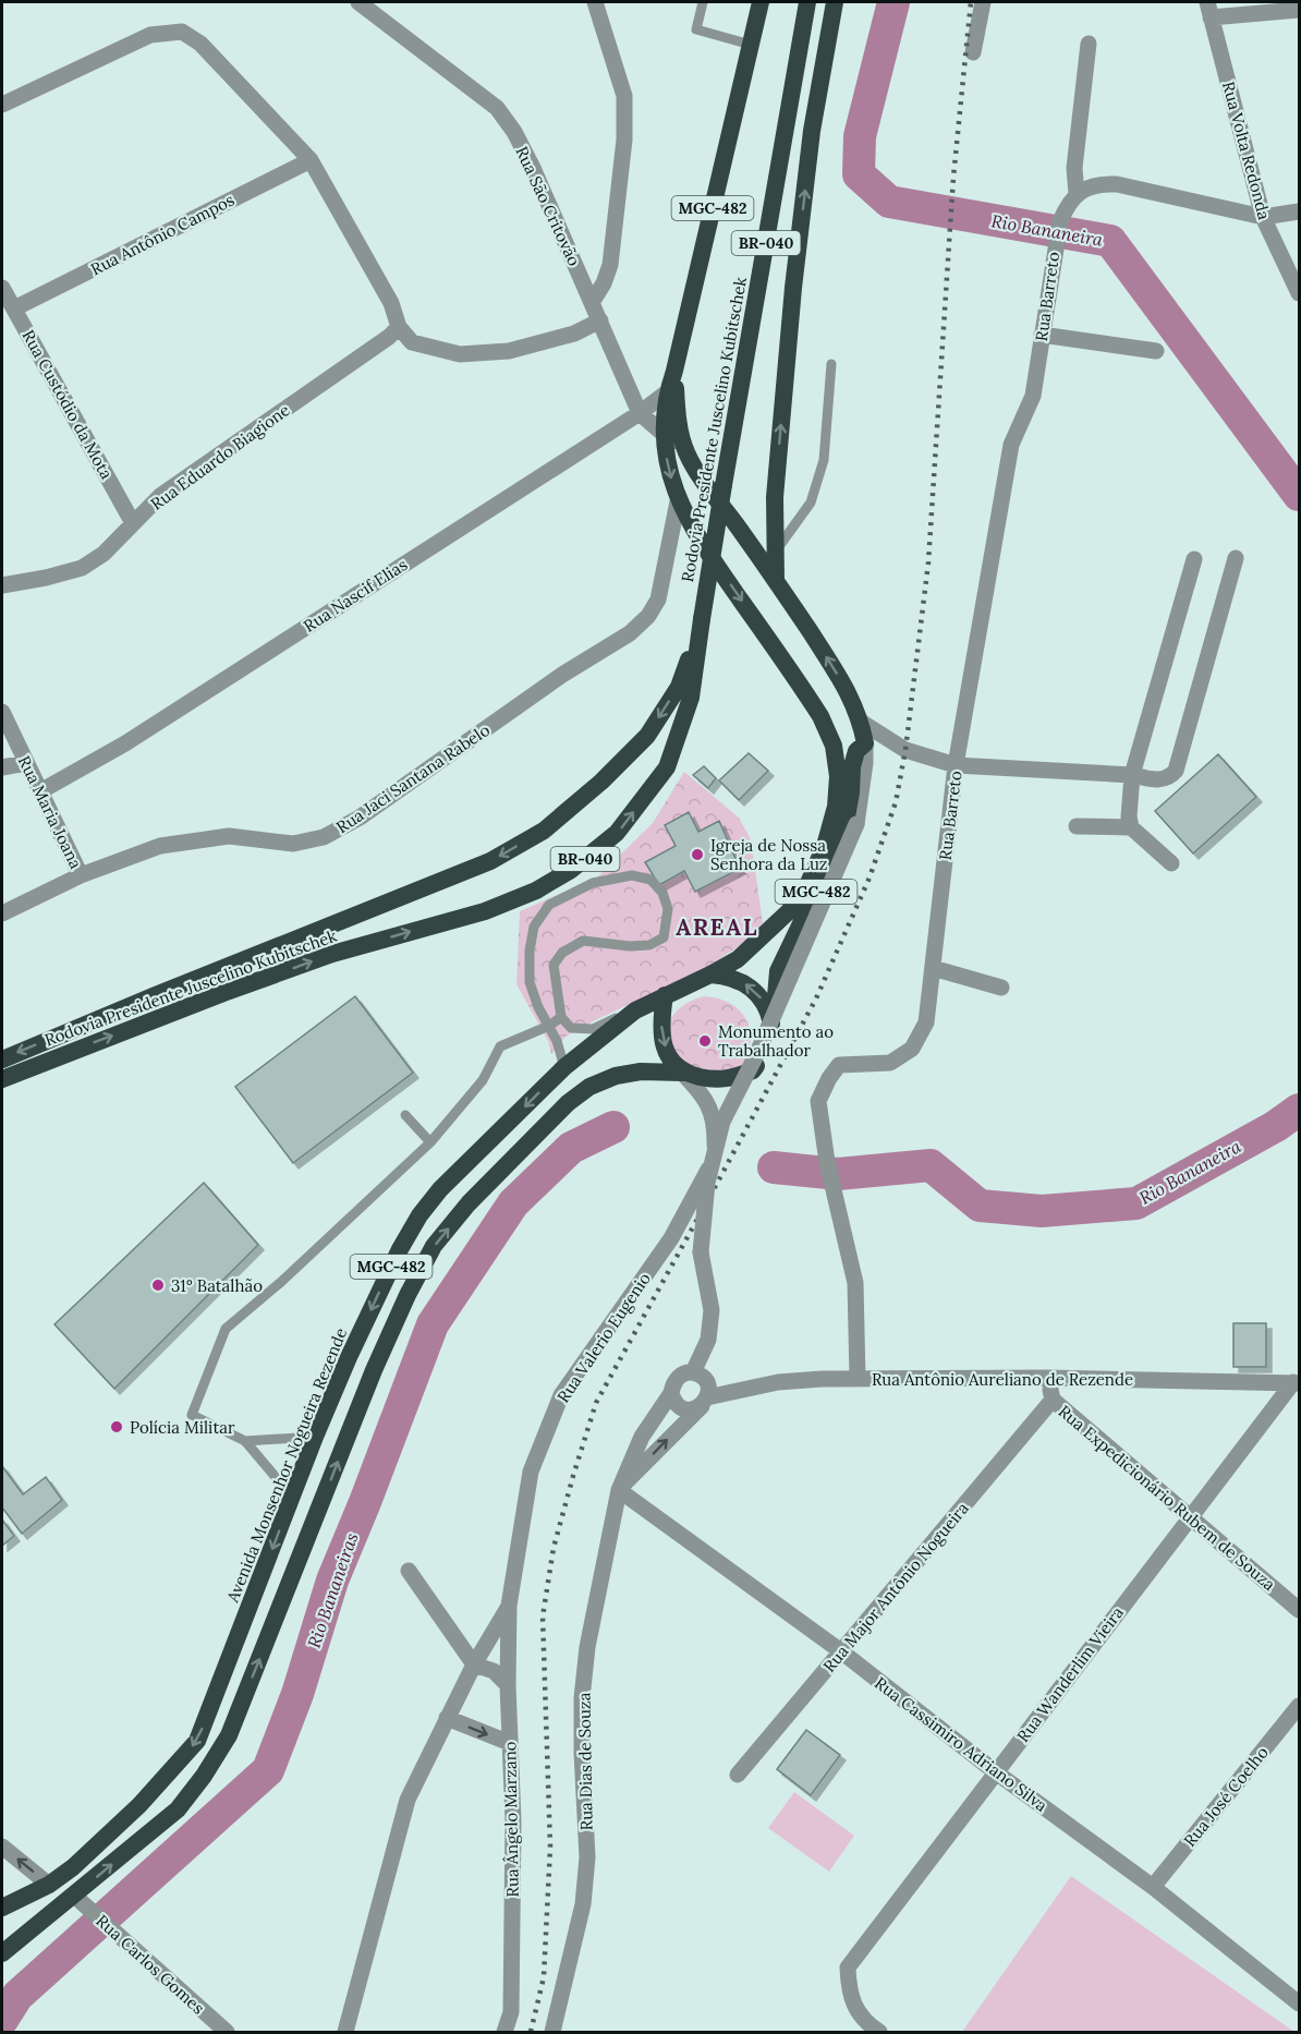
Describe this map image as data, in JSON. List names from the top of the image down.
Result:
{
  "streets": {
    "highway": [
      "MGC-482",
      "BR-040",
      "Rodovia Presidente Juscelino Kubitschek",
      "Avenida Monsenhor Nogueira Rezende"
    ],
    "street": [
      "Rua Volta Redonda",
      "Rua São Critovão",
      "Rua Antônio Campos",
      "Rua Barreto",
      "Rua Custódio da Mota",
      "Rua Eduardo Biagione",
      "Rua Nascif Elias",
      "Rua Jaci Santana Rabelo",
      "Rua Maria Joana",
      "Rua Valerio Eugenio",
      "Rua Antônio Aureliano de Rezende",
      "Rua Expedicionário Rubem de Souza",
      "Rua Major Antônio Nogueira",
      "Rua Wanderlim Vieira",
      "Rua Cassimiro Adriano Silva",
      "Rua Dias de Souza",
      "Rua José Coelho",
      "Rua Ângelo Marzano",
      "Rua Carlos Gomes"
    ]
  },
  "crossings": [
    ["Rua São Critovão", "MGC-482"],
    ["Rua São Critovão", "Rua Nascif Elias"],
    ["MGC-482", "Rua Nascif Elias"],
    ["MGC-482", "Rua Jaci Santana Rabelo"],
    ["MGC-482", "Rua Valerio Eugenio"],
    ["MGC-482", "Avenida Monsenhor Nogueira Rezende"],
    ["MGC-482", "Rua Carlos Gomes"],
    ["Rua Antônio Campos", "Rua Custódio da Mota"],
    ["Rua Barreto", "Rua Antônio Aureliano de Rezende"],
    ["Rua Custódio da Mota", "Rua Eduardo Biagione"],
    ["Rua Nascif Elias", "Rua Maria Joana"],
    ["Rua Jaci Santana Rabelo", "Rua Maria Joana"],
    ["Rua Valerio Eugenio", "Avenida Monsenhor Nogueira Rezende"],
    ["Rua Valerio Eugenio", "Rua Ângelo Marzano"],
    ["Rua Antônio Aureliano de Rezende", "Rua Expedicionário Rubem de Souza"],
    ["Rua Antônio Aureliano de Rezende", "Rua Wanderlim Vieira"],
    ["Rua Antônio Aureliano de Rezende", "Rua Dias de Souza"],
    ["Rua Expedicionário Rubem de Souza", "Rua Major Antônio Nogueira"],
    ["Rua Expedicionário Rubem de Souza", "Rua Wanderlim Vieira"],
    ["Rua Major Antônio Nogueira", "Rua Cassimiro Adriano Silva"],
    ["Rua Wanderlim Vieira", "Rua Cassimiro Adriano Silva"],
    ["Rua Cassimiro Adriano Silva", "Rua Dias de Souza"],
    ["Rua Cassimiro Adriano Silva", "Rua José Coelho"]
  ],
  "districts": ["AREAL"],
  "water": ["Rio Bananeira", "Rio Bananeiras"],
  "places": [
    "Igreja de Nossa Senhora da Luz",
    "Monumento ao Trabalhador",
    "31° Batalhão",
    "Polícia Militar"
  ]
}
